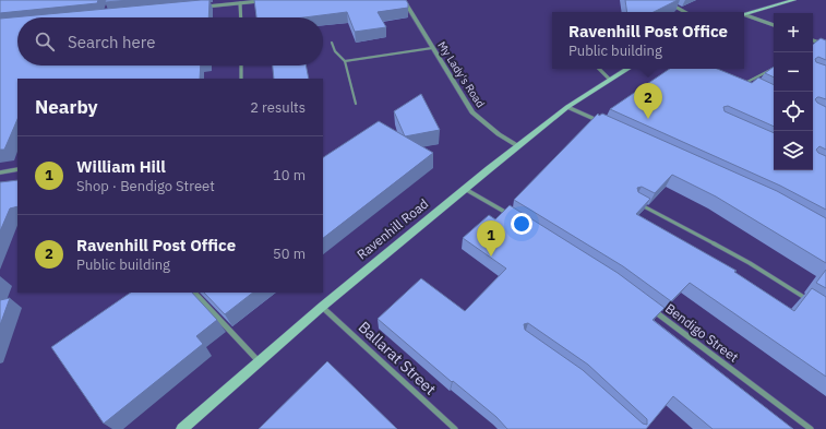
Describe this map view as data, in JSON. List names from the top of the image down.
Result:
{
  "streets": {
    "main road": ["Ravenhill Road"],
    "street": ["My Lady's Road", "Bendigo Street", "Ballarat Street"]
  },
  "crossings": [
    ["My Lady's Road", "Ravenhill Road"],
    ["Ravenhill Road", "Ballarat Street"]
  ],
  "page": {
    "popup": ["Ravenhill Post Office", "Public building"],
    "map_buttons": ["+", "−"],
    "search": "Search here",
    "heading": ["Nearby", "2 results"],
    "pins": ["2", "1"],
    "list": [
      {
        "mark": "1",
        "name": "William Hill",
        "note": "Shop · Bendigo Street",
        "value": "10 m"
      },
      {
        "mark": "2",
        "name": "Ravenhill Post Office",
        "note": "Public building",
        "value": "50 m"
      }
    ]
  }
}
